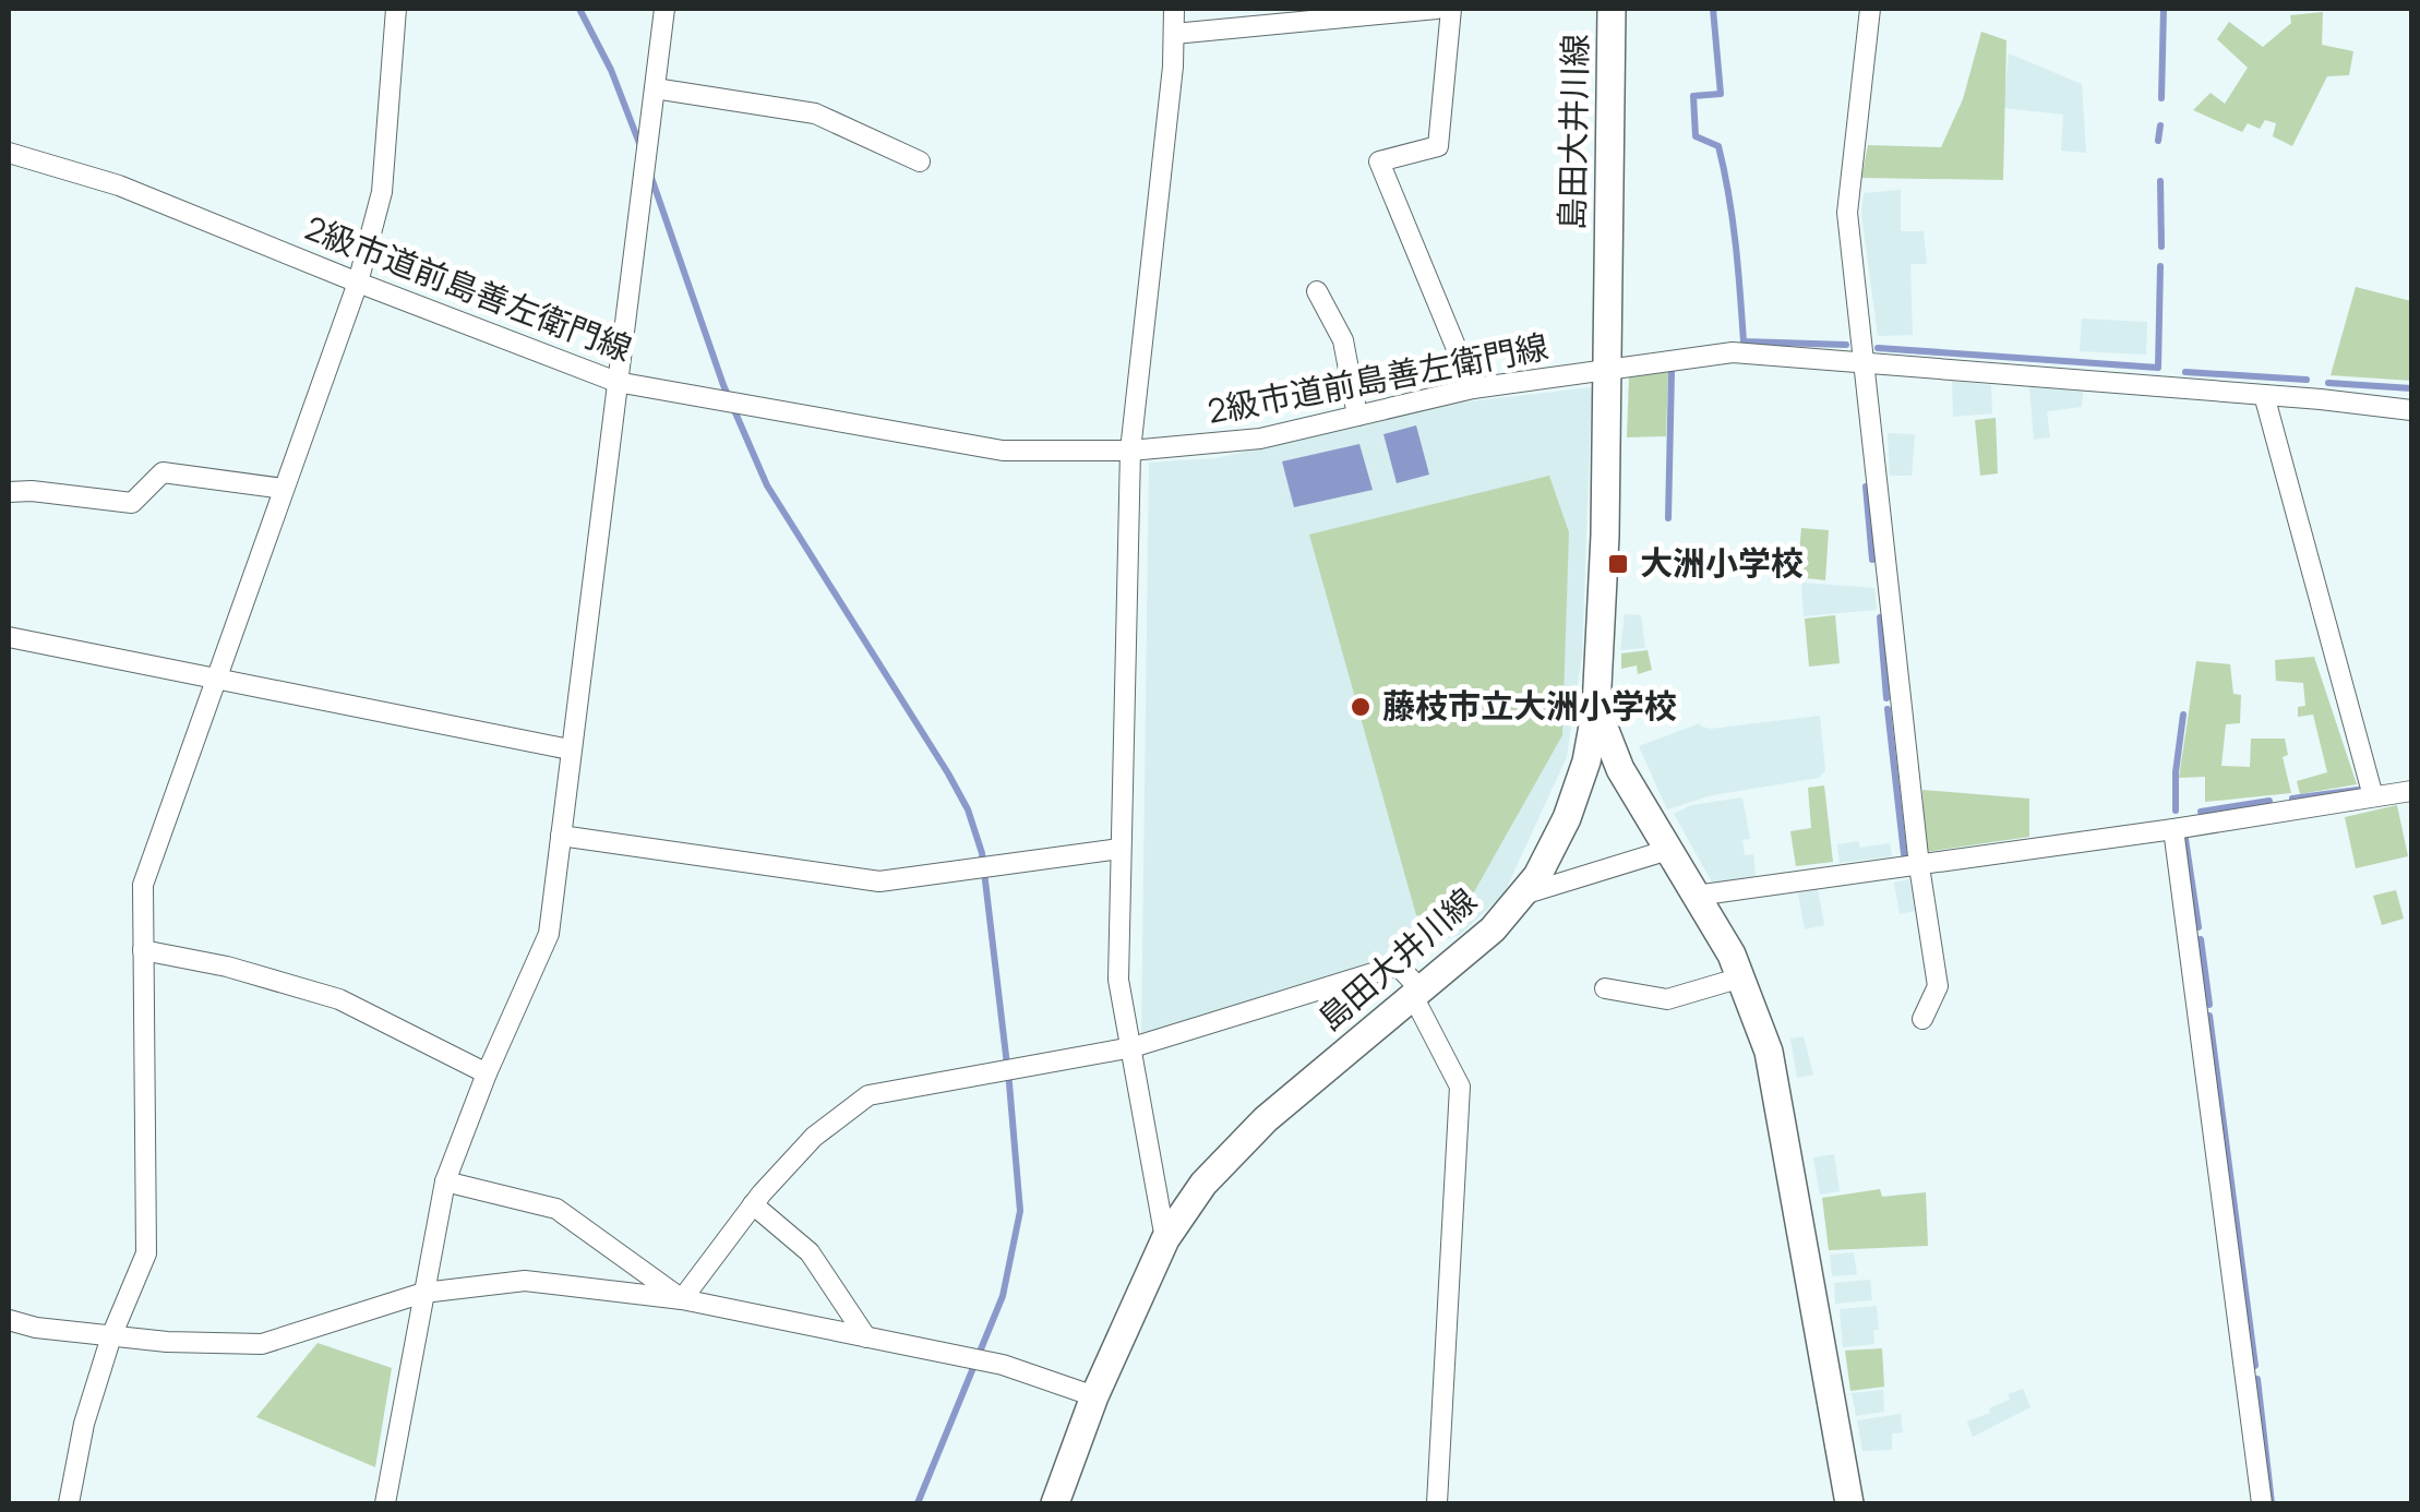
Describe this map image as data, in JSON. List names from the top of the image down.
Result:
{
  "streets": {
    "main road": ["島田大井川線"],
    "street": ["2級市道前島善左衛門線"]
  },
  "crossings": [
    ["島田大井川線", "2級市道前島善左衛門線"]
  ],
  "places": {
    "transit": ["大洲小学校"],
    "other": ["藤枝市立大洲小学校"]
  }
}
